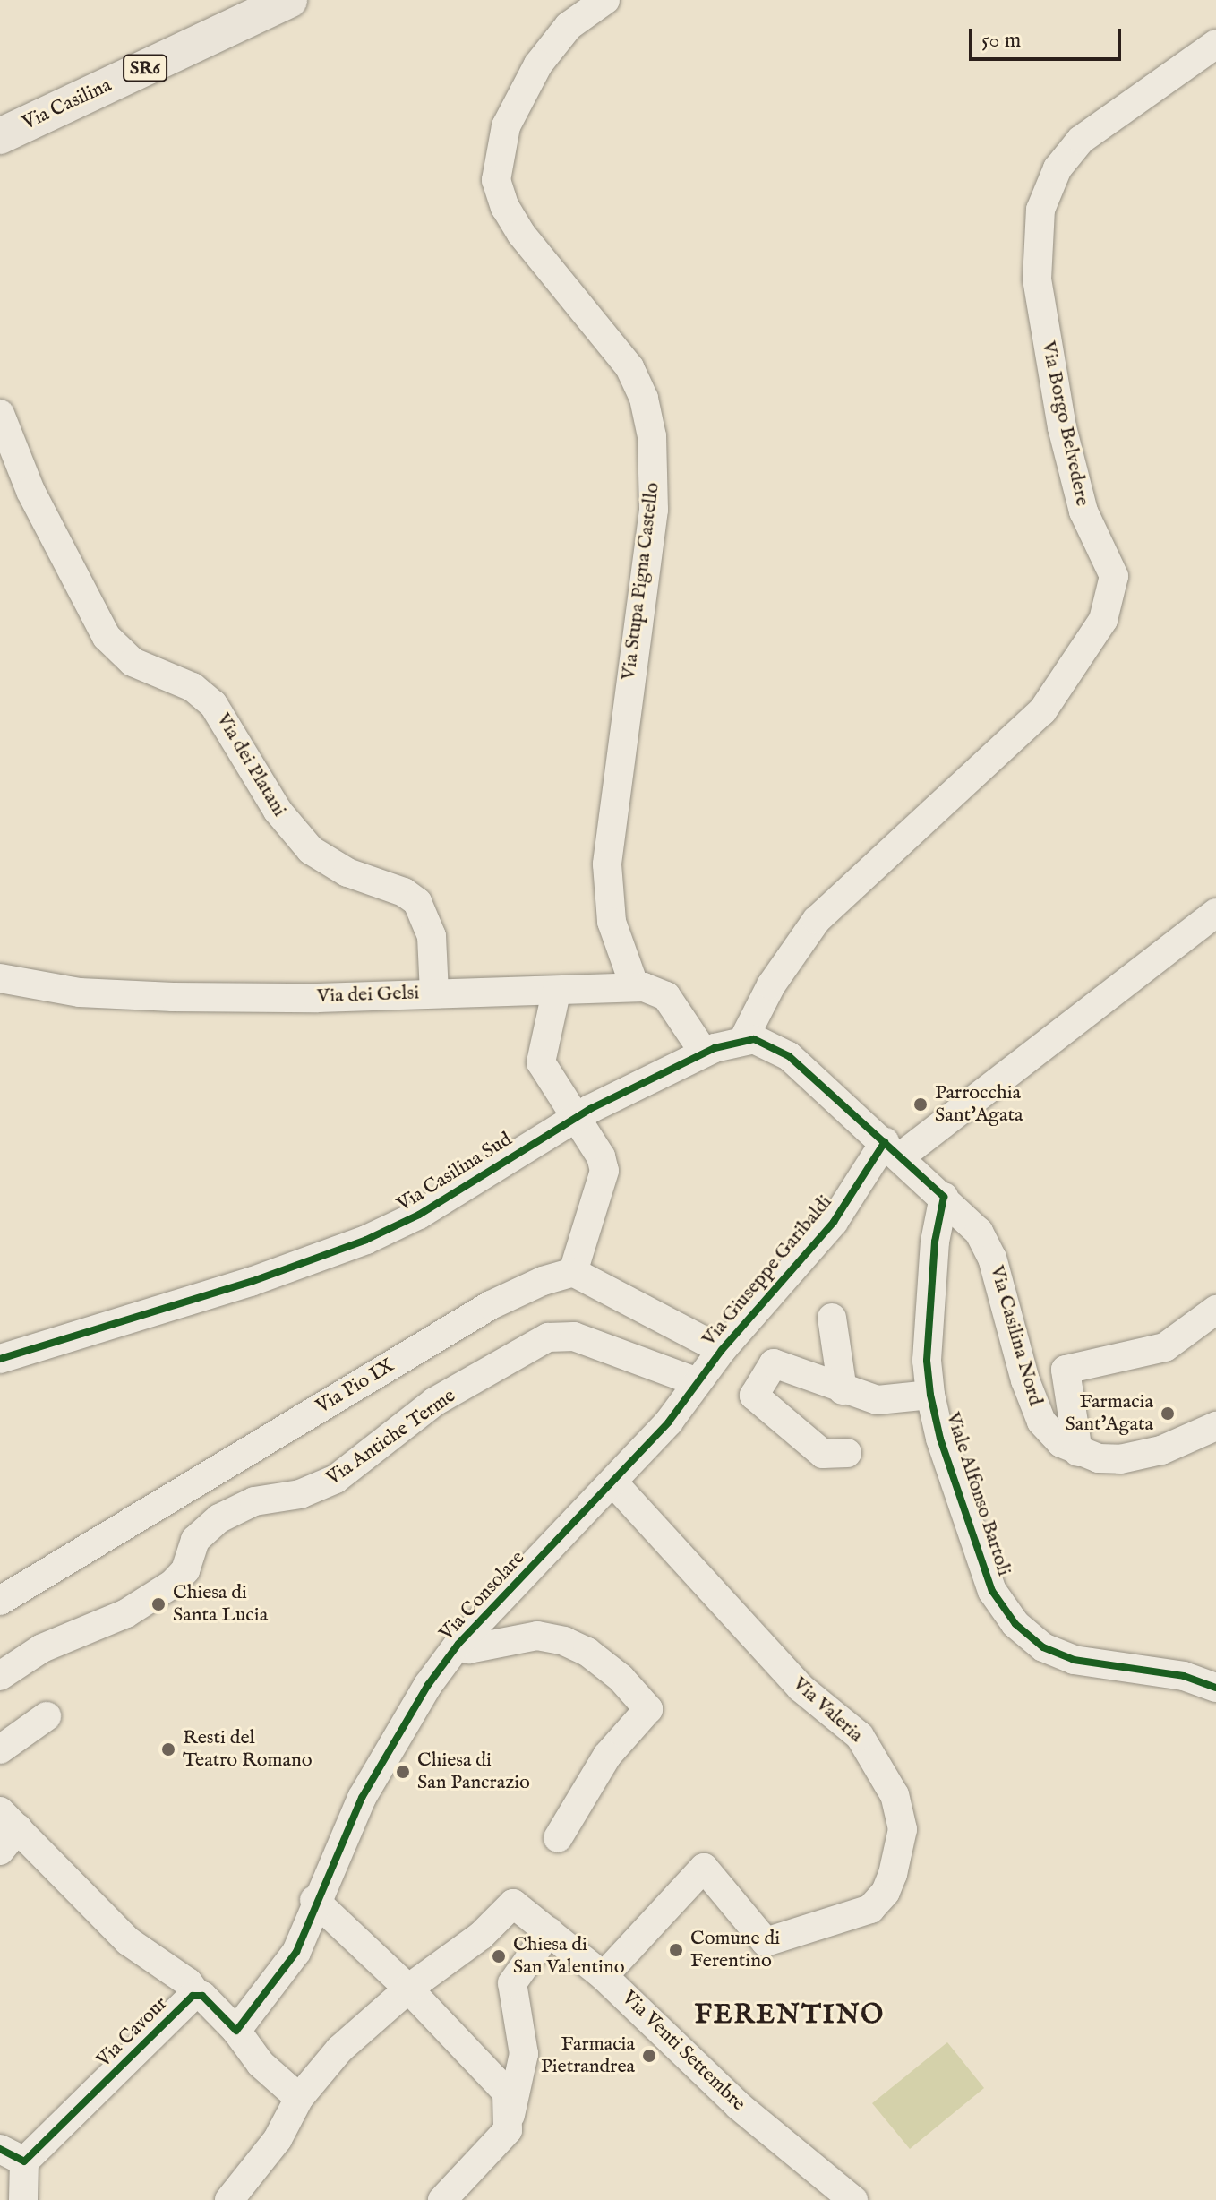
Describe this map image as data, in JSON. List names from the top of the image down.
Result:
{
  "streets": {
    "main road": ["SR6", "Via Casilina"],
    "street": [
      "Via Borgo Belvedere",
      "Via Stupa Pigna Castello",
      "Via dei Platani",
      "Via dei Gelsi",
      "Via Casilina Sud",
      "Via Giuseppe Garibaldi",
      "Via Casilina Nord",
      "Via Pio IX",
      "Via Antiche Terme",
      "Viale Alfonso Bartoli",
      "Via Consolare",
      "Via Valeria",
      "Via Cavour",
      "Via Venti Settembre"
    ]
  },
  "crossings": [
    ["Via Borgo Belvedere", "Via Casilina Sud"],
    ["Via Stupa Pigna Castello", "Via dei Gelsi"],
    ["Via dei Platani", "Via dei Gelsi"],
    ["Via dei Gelsi", "Via Casilina Sud"],
    ["Via Giuseppe Garibaldi", "Via Casilina Nord"],
    ["Via Giuseppe Garibaldi", "Via Antiche Terme"],
    ["Via Giuseppe Garibaldi", "Via Consolare"],
    ["Via Casilina Nord", "Viale Alfonso Bartoli"],
    ["Via Antiche Terme", "Via Consolare"],
    ["Via Consolare", "Via Valeria"],
    ["Via Valeria", "Via Venti Settembre"]
  ],
  "districts": ["FERENTINO"],
  "places": [
    "Parrocchia Sant'Agata",
    "Farmacia Sant'Agata",
    "Chiesa di Santa Lucia",
    "Resti del Teatro Romano",
    "Chiesa di San Pancrazio",
    "Comune di Ferentino",
    "Chiesa di San Valentino",
    "Farmacia Pietrandrea"
  ],
  "scale_bar": "50 m"
}
